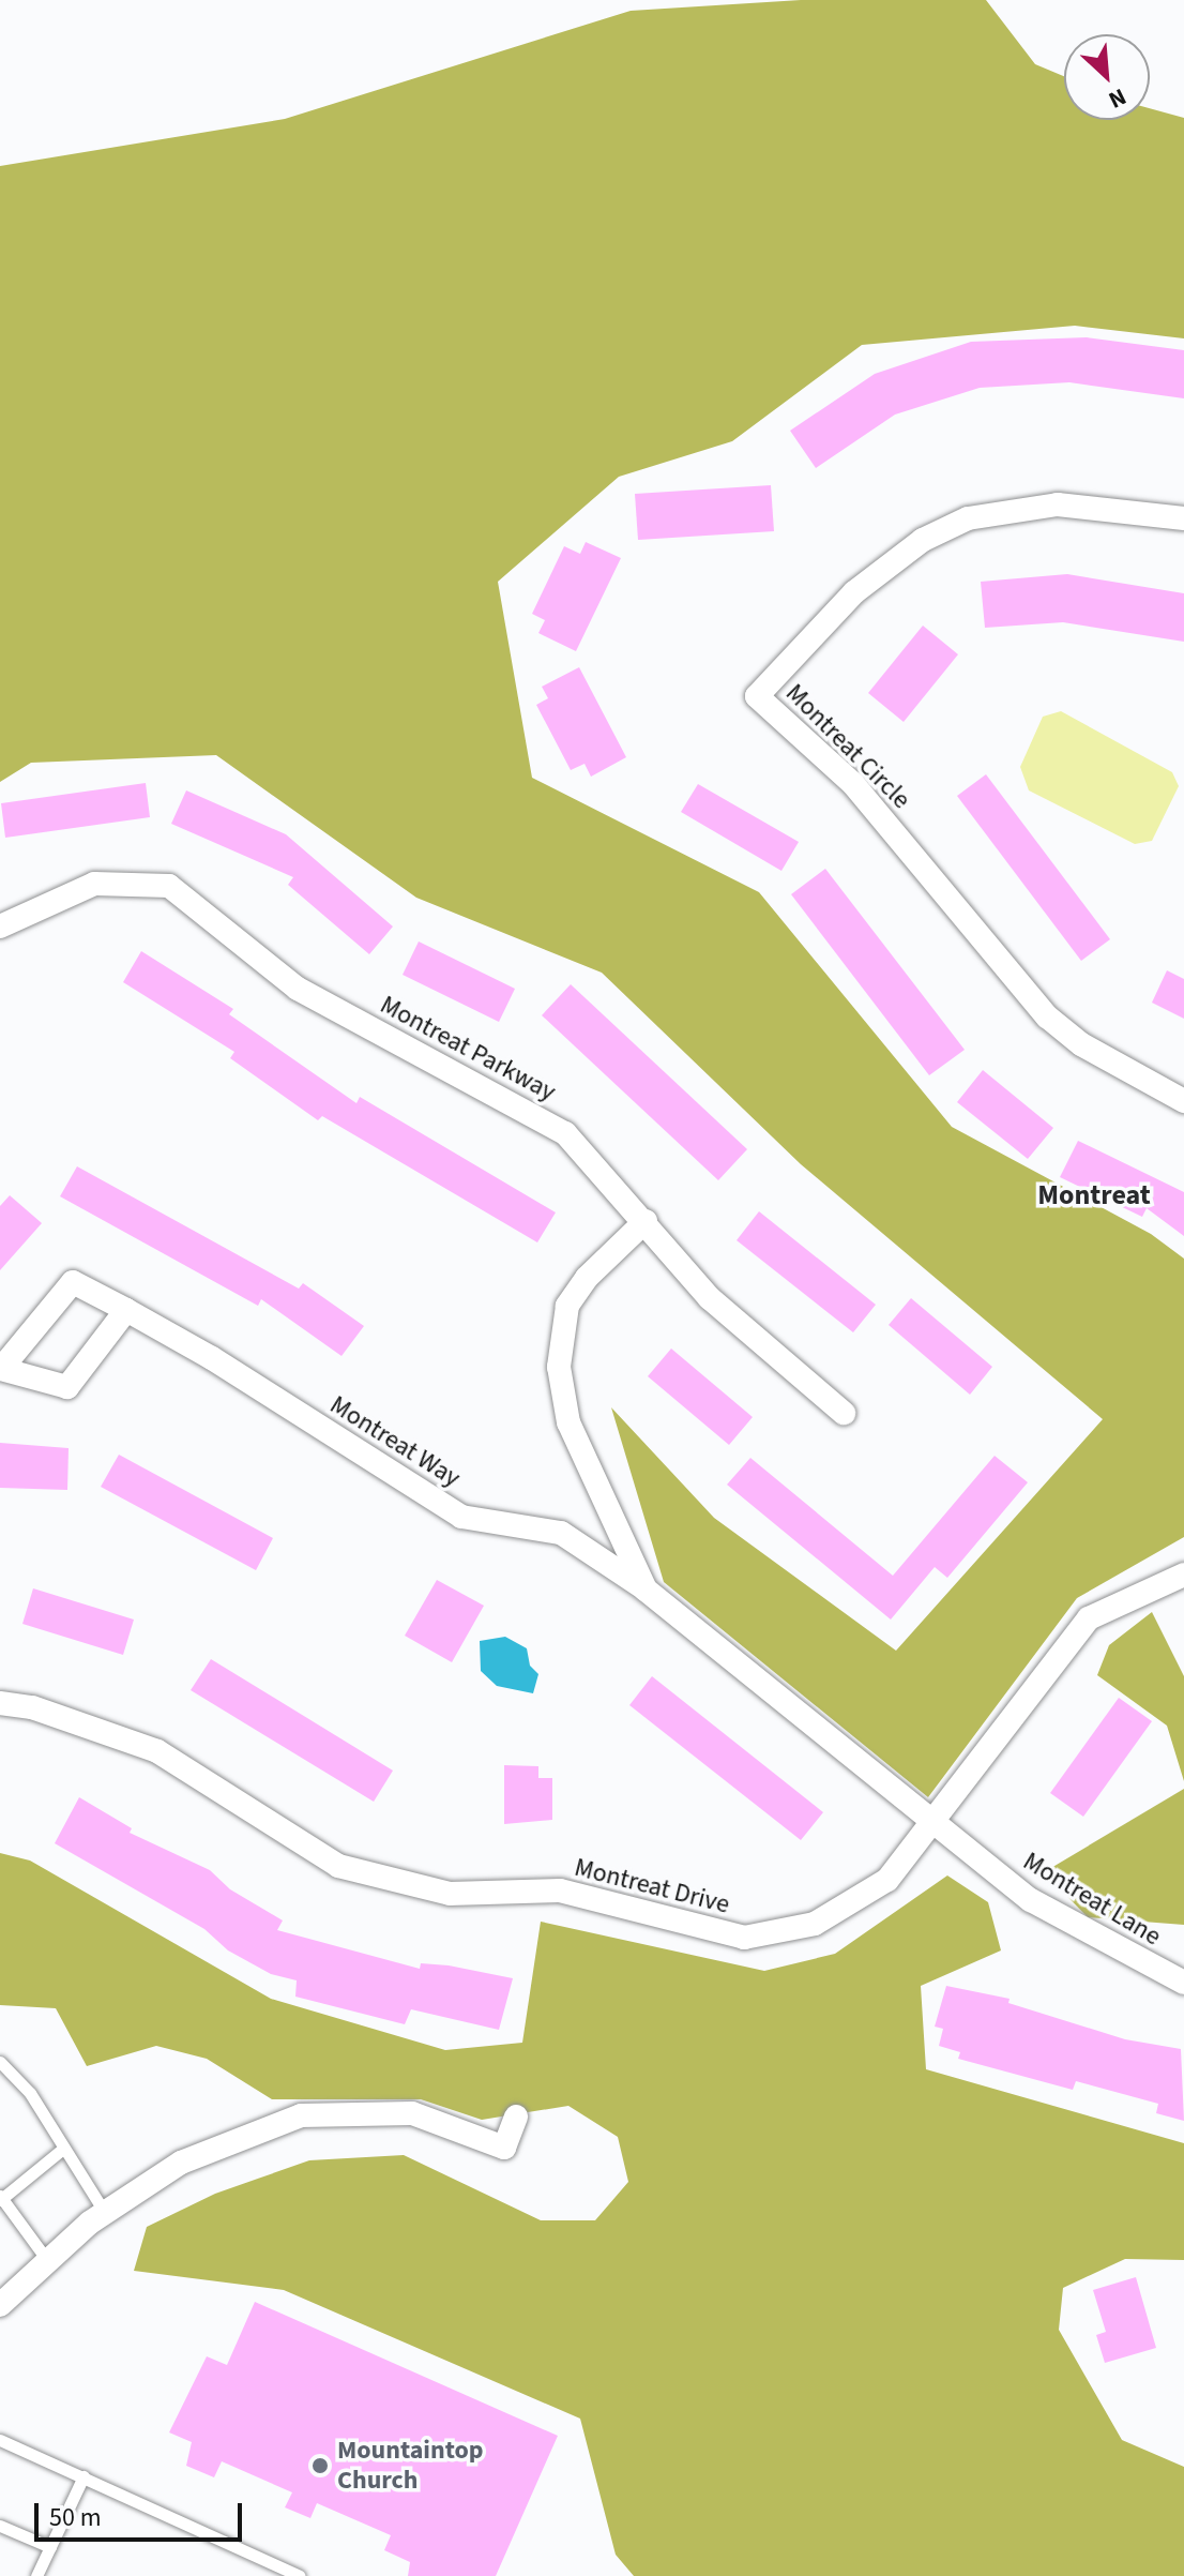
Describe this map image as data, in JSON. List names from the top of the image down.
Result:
{
  "streets": {
    "street": [
      "Montreat Circle",
      "Montreat Parkway",
      "Montreat Way",
      "Montreat Drive",
      "Montreat Lane"
    ]
  },
  "crossings": [
    ["Montreat Parkway", "Montreat Way"],
    ["Montreat Way", "Montreat Drive"],
    ["Montreat Way", "Montreat Lane"],
    ["Montreat Drive", "Montreat Lane"]
  ],
  "districts": ["Montreat"],
  "places": ["Mountaintop Church"],
  "scale_bar": "50 m",
  "north": "bottom right"
}
